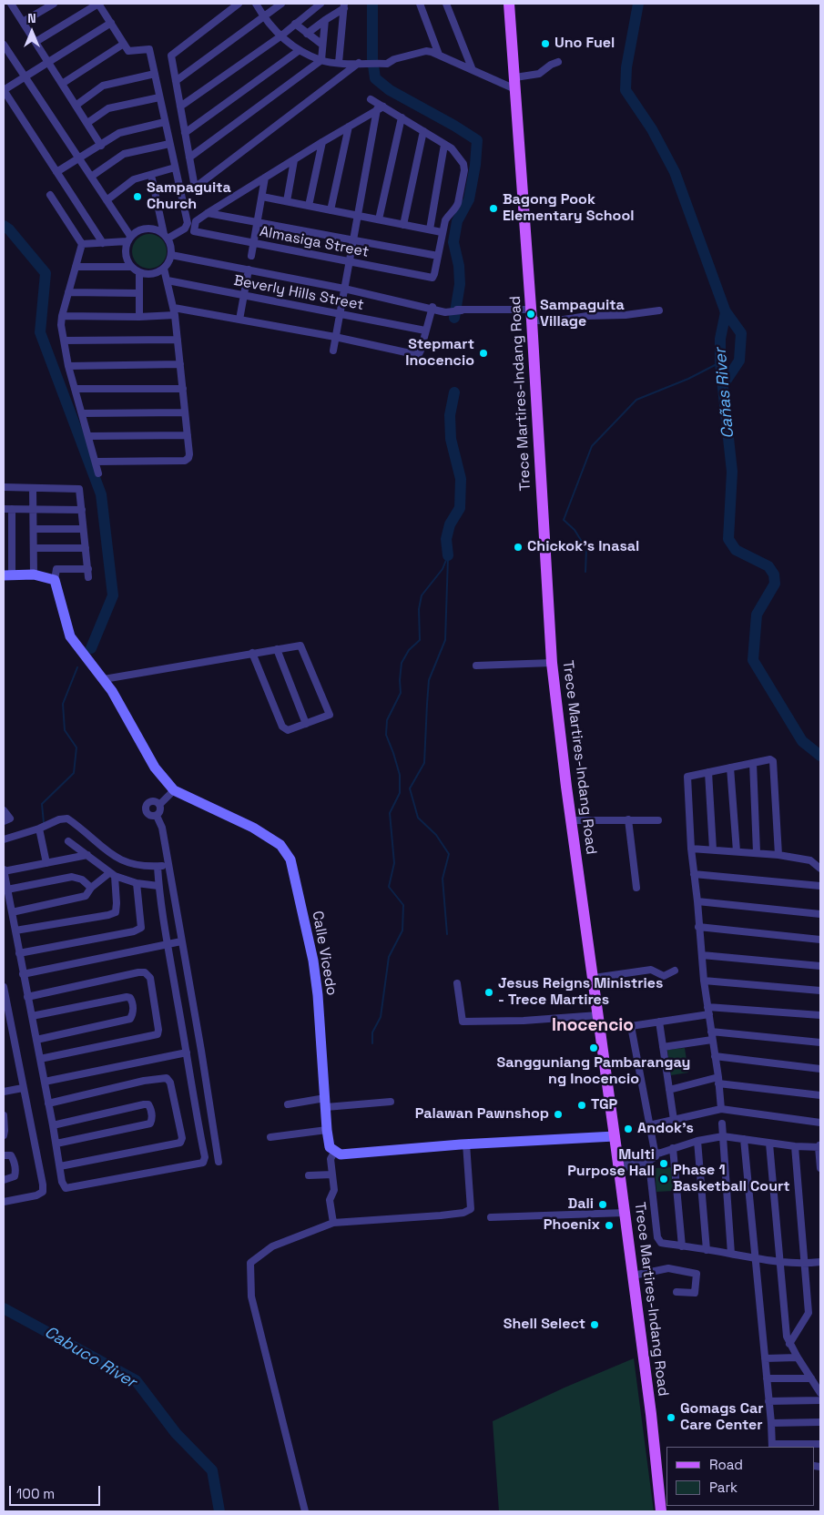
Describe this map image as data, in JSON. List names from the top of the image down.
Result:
{
  "streets": {
    "main road": ["Trece Martires-Indang Road"],
    "street": ["Almasiga Street", "Beverly Hills Street", "Calle Vicedo"]
  },
  "districts": ["Inocencio"],
  "water": ["Cañas River", "Cabuco River"],
  "places": [
    "Uno Fuel",
    "Sampaguita Church",
    "Bagong Pook Elementary School",
    "Sampaguita Village",
    "Stepmart Inocencio",
    "Chickok's Inasal",
    "Jesus Reigns Ministries - Trece Martires",
    "Sangguniang Pambarangay ng Inocencio",
    "TGP",
    "Palawan Pawnshop",
    "Andok's",
    "Multi Purpose Hall",
    "Phase 1 Basketball Court",
    "Dali",
    "Phoenix",
    "Shell Select",
    "Gomags Car Care Center"
  ],
  "legend": ["Road", "Park"],
  "scale_bar": "100 m",
  "north": "top"
}
